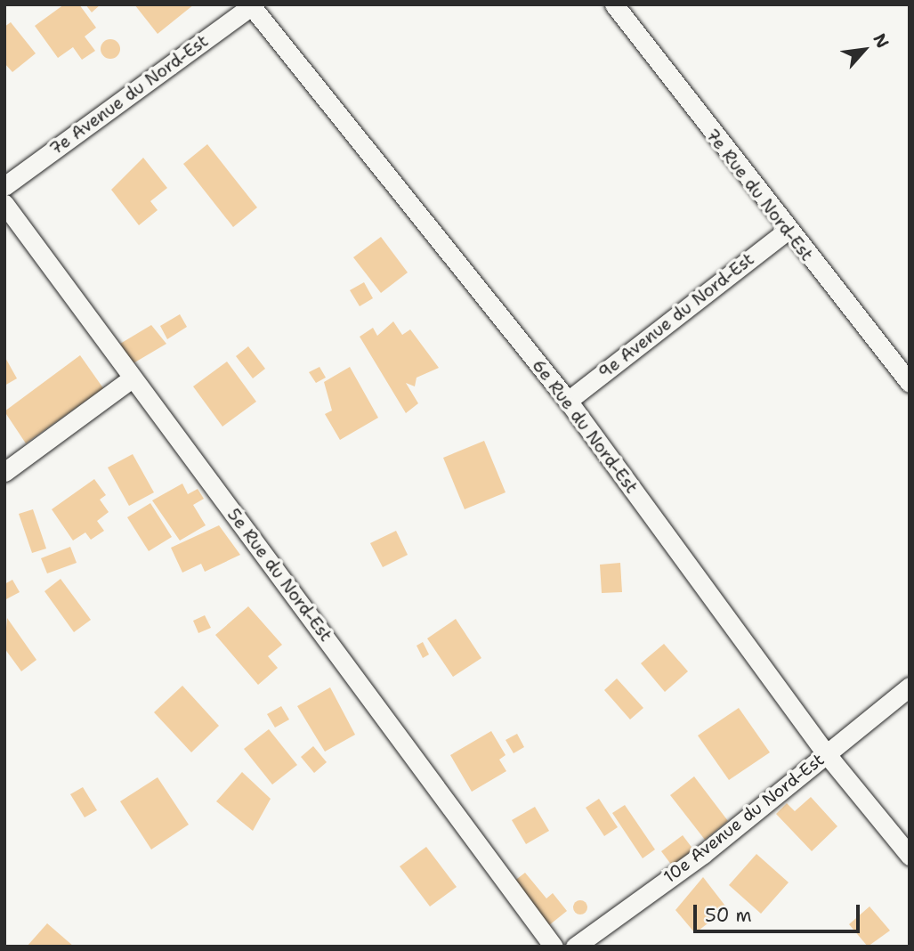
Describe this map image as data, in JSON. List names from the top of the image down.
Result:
{
  "streets": {
    "street": [
      "7e Avenue du Nord-Est",
      "7e Rue du Nord-Est",
      "9e Avenue du Nord-Est",
      "6e Rue du Nord-Est",
      "5e Rue du Nord-Est",
      "10e Avenue du Nord-Est"
    ]
  },
  "crossings": [
    ["7e Avenue du Nord-Est", "6e Rue du Nord-Est"],
    ["7e Rue du Nord-Est", "9e Avenue du Nord-Est"],
    ["9e Avenue du Nord-Est", "6e Rue du Nord-Est"],
    ["6e Rue du Nord-Est", "10e Avenue du Nord-Est"]
  ],
  "scale_bar": "50 m",
  "north": "top right"
}
